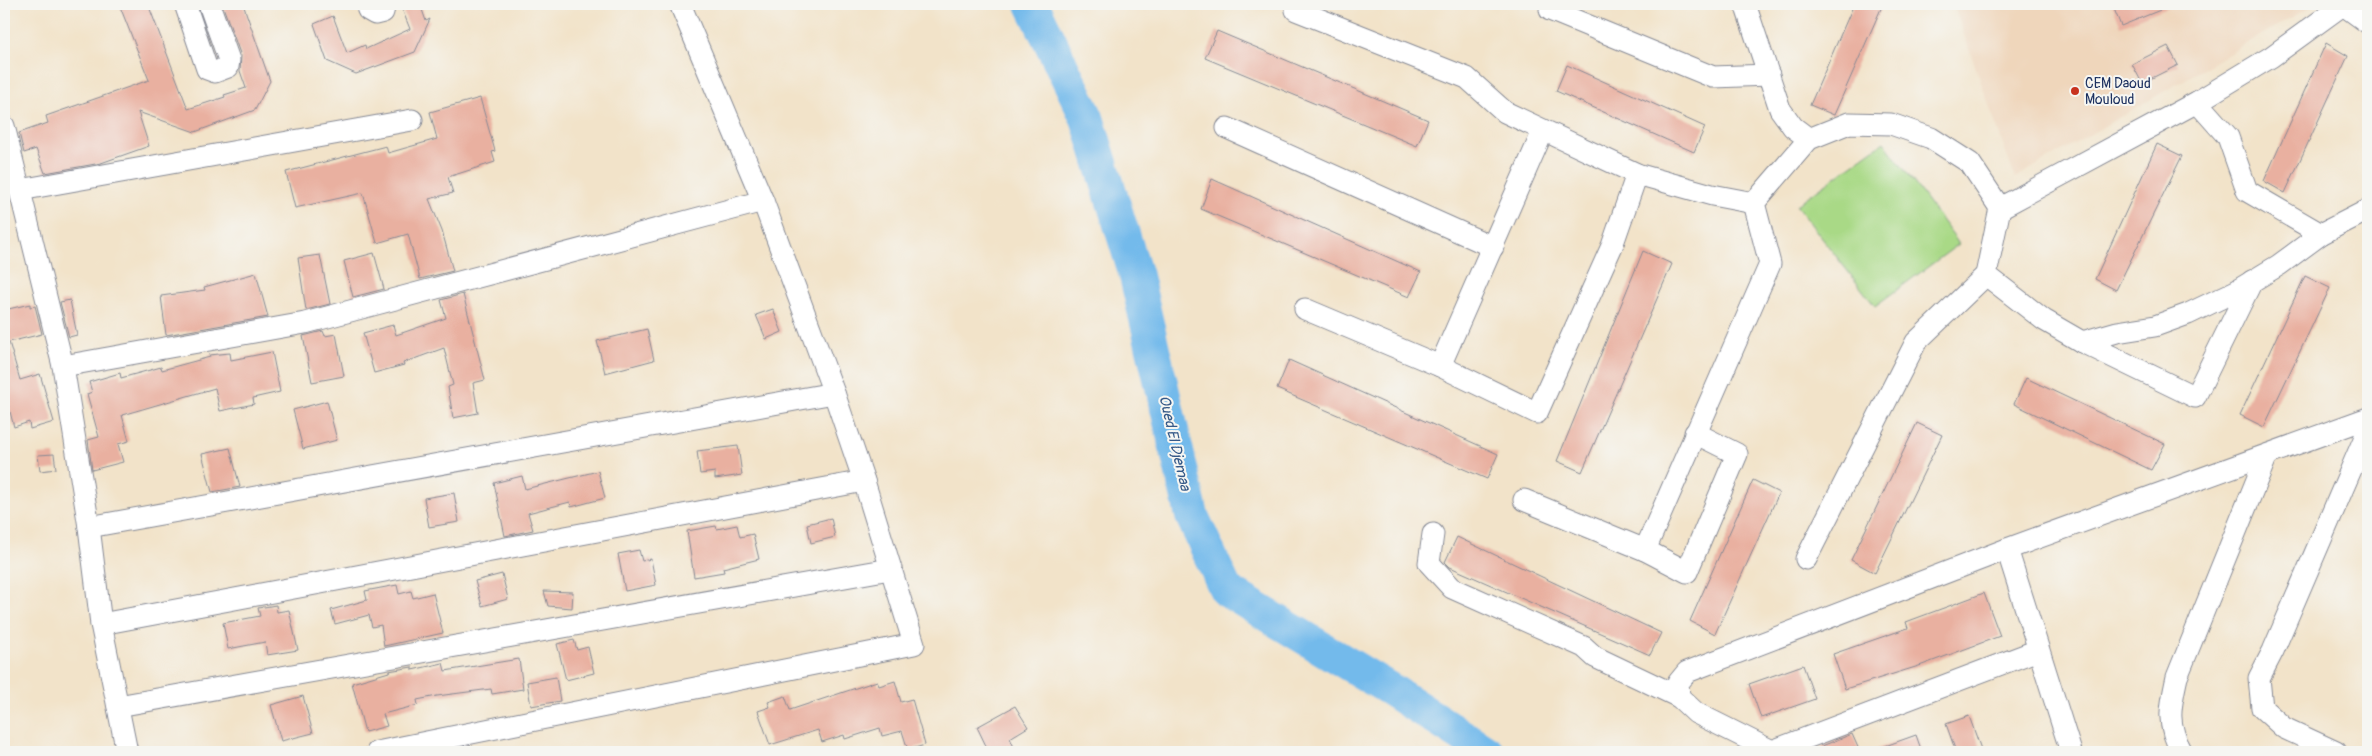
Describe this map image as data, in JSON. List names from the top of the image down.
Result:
{
  "water": ["Oued El Djemaa"],
  "places": ["CEM Daoud Mouloud"]
}
